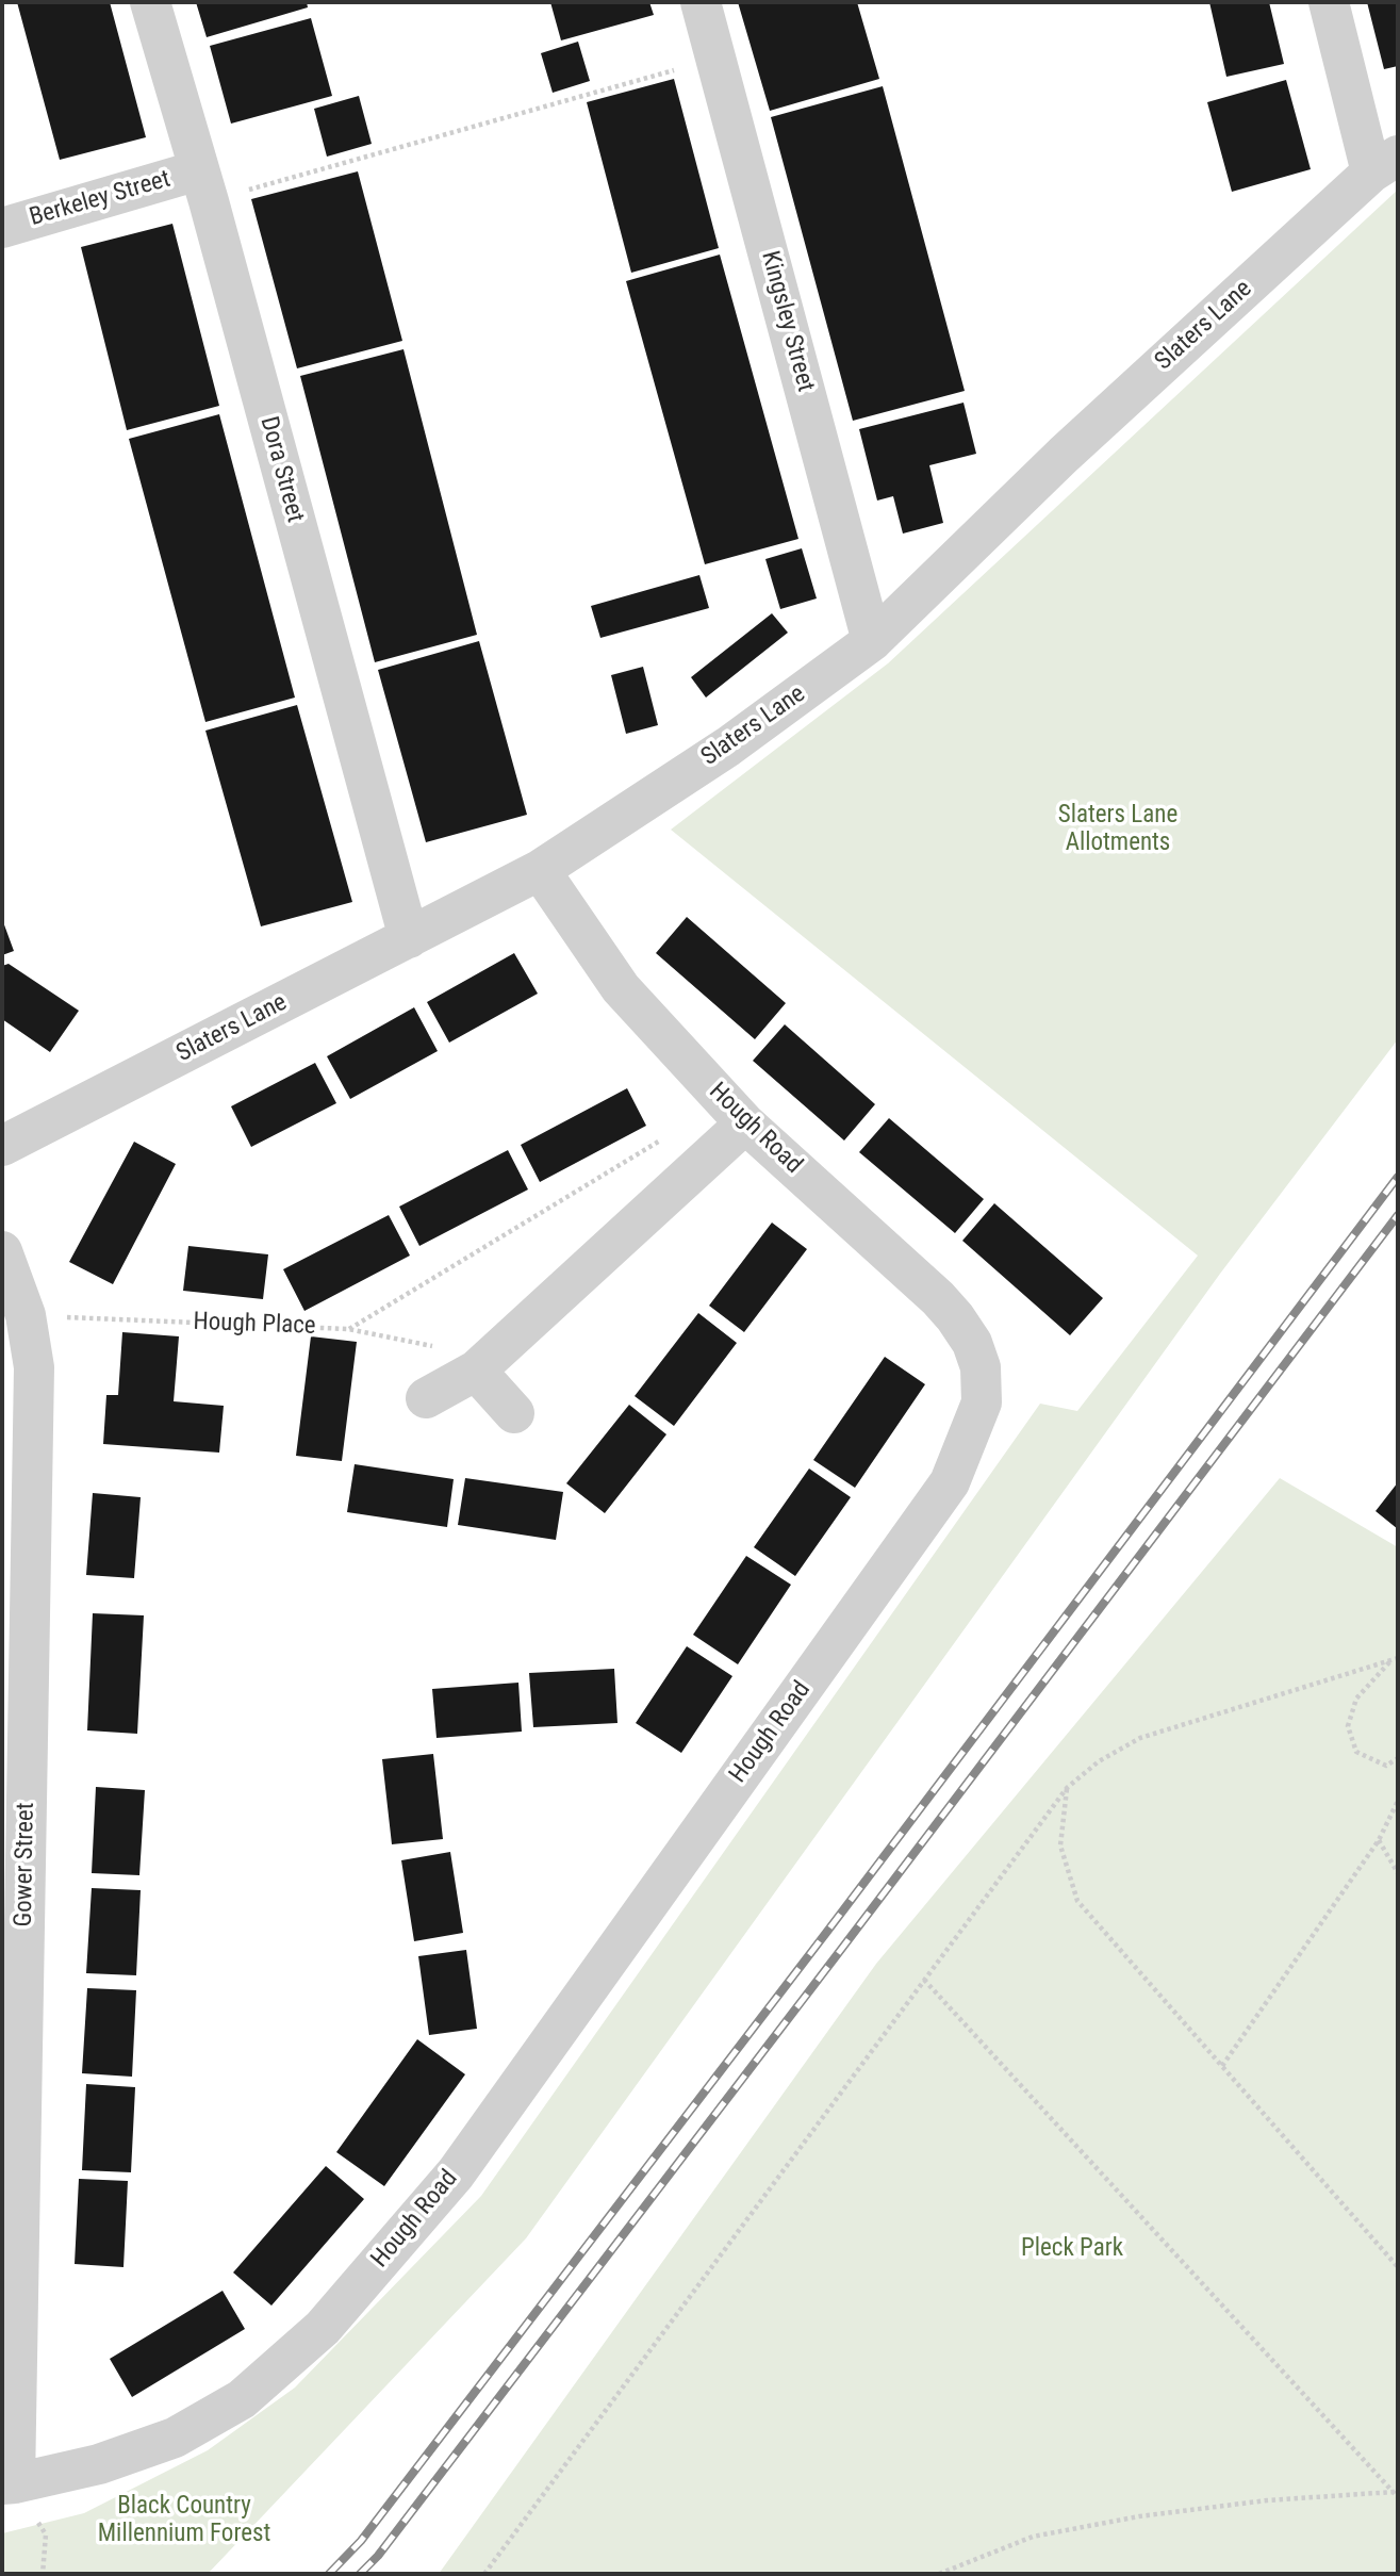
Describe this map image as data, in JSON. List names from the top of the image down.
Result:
{
  "streets": {
    "street": [
      "Berkeley Street",
      "Kingsley Street",
      "Slaters Lane",
      "Dora Street",
      "Hough Road",
      "Gower Street"
    ],
    "path": ["Hough Place"]
  },
  "crossings": [
    ["Berkeley Street", "Dora Street"],
    ["Kingsley Street", "Slaters Lane"],
    ["Slaters Lane", "Dora Street"],
    ["Slaters Lane", "Hough Road"],
    ["Hough Road", "Gower Street"],
    ["Hough Place", "Gower Street"]
  ],
  "parks": ["Slaters Lane Allotments", "Pleck Park", "Black Country Millennium Forest"]
}
